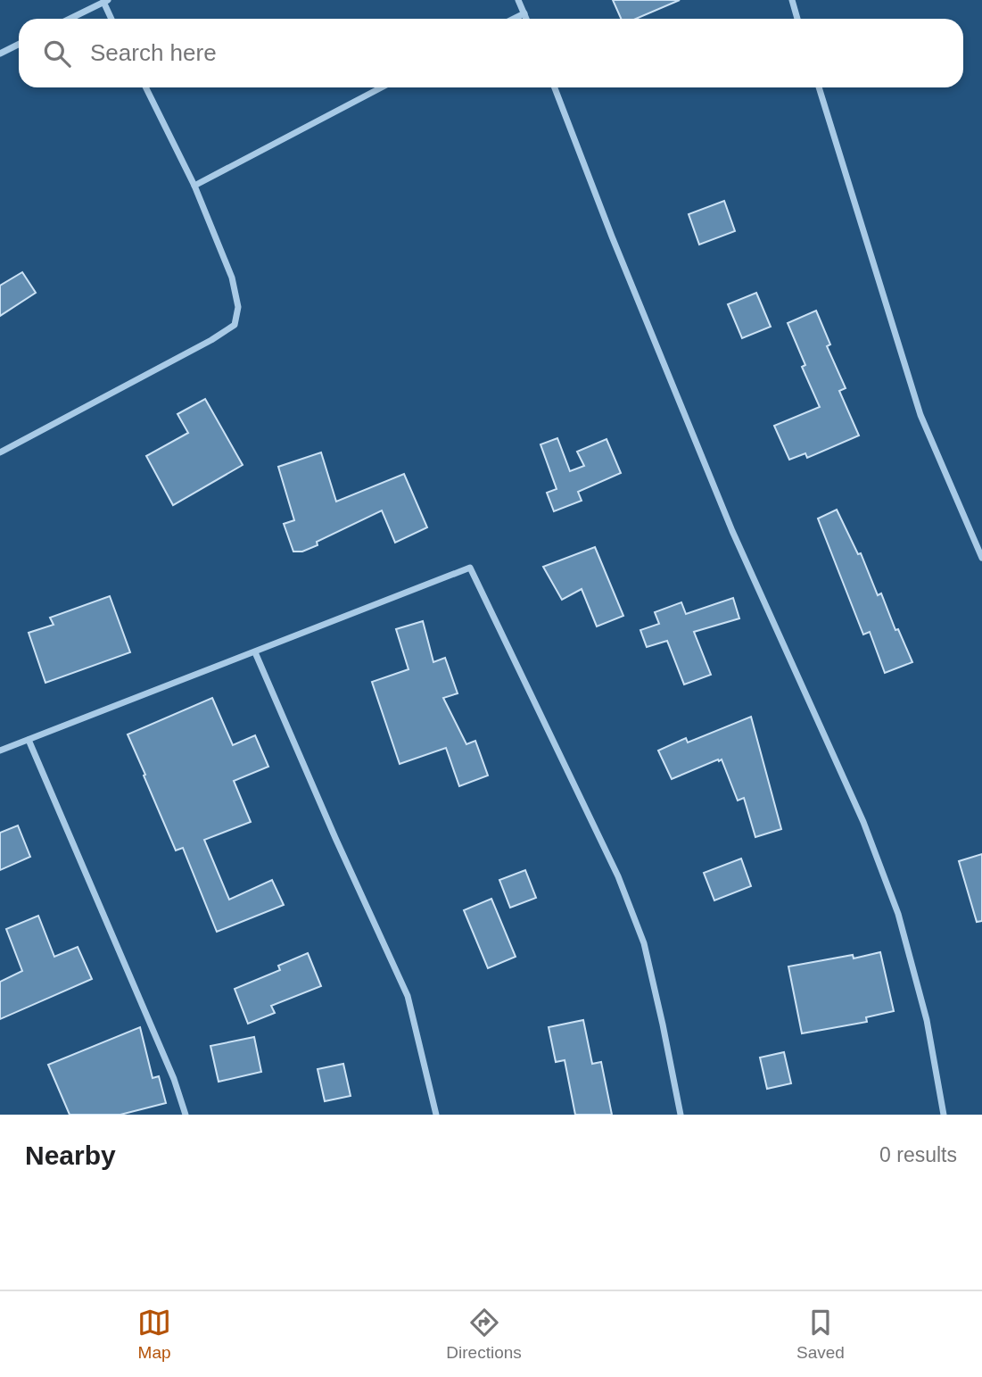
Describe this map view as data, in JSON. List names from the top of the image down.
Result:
{
  "page": {
    "search": "Search here",
    "heading": ["Nearby", "0 results"],
    "nav": ["Map", "Directions", "Saved"]
  }
}
